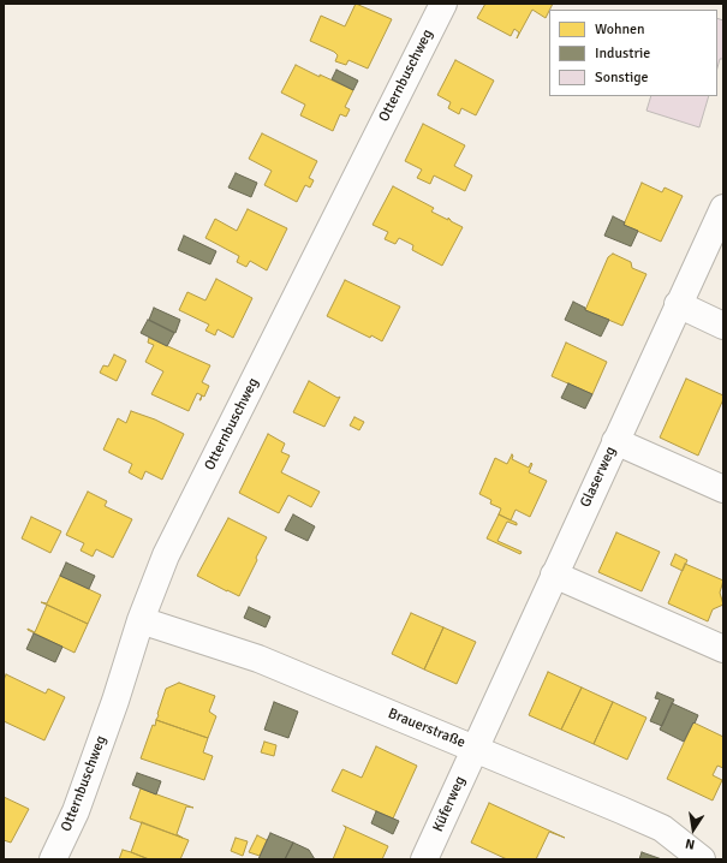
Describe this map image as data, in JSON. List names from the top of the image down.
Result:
{
  "streets": {
    "street": [
      "Otternbuschweg",
      "Glaserweg",
      "Brauerstraße",
      "Küferweg"
    ]
  },
  "crossings": [
    ["Otternbuschweg", "Brauerstraße"],
    ["Glaserweg", "Brauerstraße"],
    ["Glaserweg", "Küferweg"],
    ["Brauerstraße", "Küferweg"]
  ],
  "legend": ["Wohnen", "Industrie", "Sonstige"],
  "north": "bottom"
}
